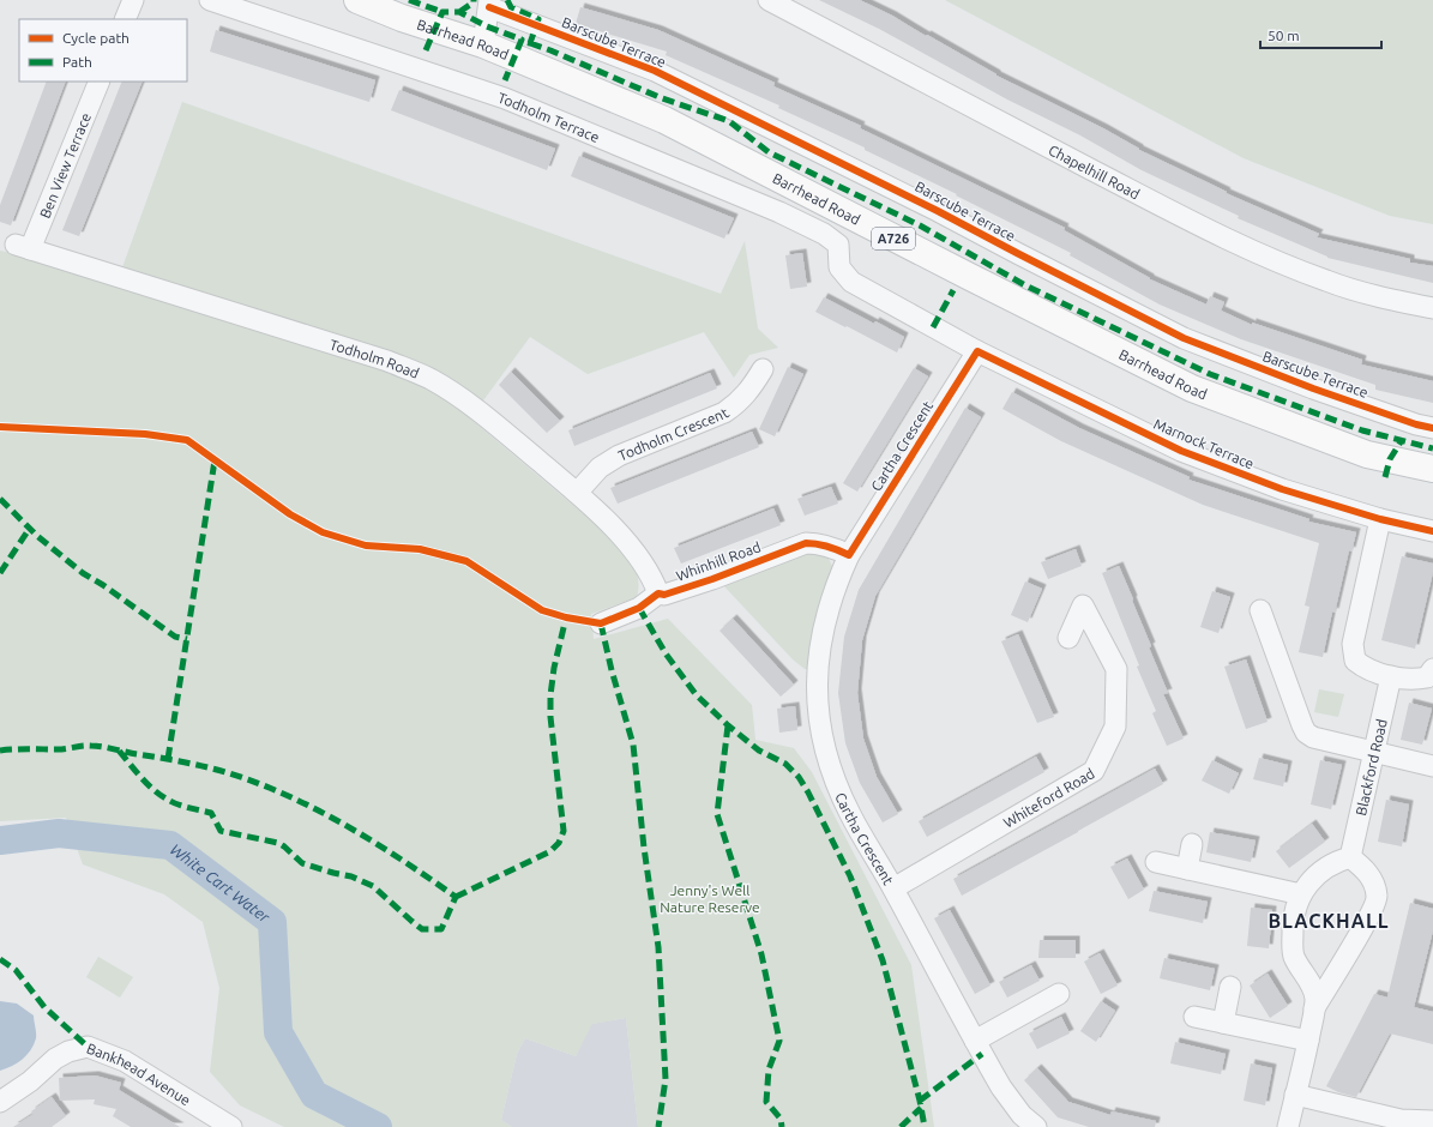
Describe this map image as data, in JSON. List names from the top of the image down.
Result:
{
  "streets": {
    "main road": ["Barrhead Road", "A726"],
    "street": [
      "Barscube Terrace",
      "Todholm Terrace",
      "Ben View Terrace",
      "Chapelhill Road",
      "Todholm Road",
      "Todholm Crescent",
      "Marnock Terrace",
      "Cartha Crescent",
      "Whinhill Road",
      "Blackford Road",
      "Whiteford Road",
      "Bankhead Avenue"
    ]
  },
  "crossings": [
    ["Todholm Terrace", "Marnock Terrace"],
    ["Ben View Terrace", "Todholm Road"],
    ["Todholm Road", "Todholm Crescent"],
    ["Todholm Road", "Whinhill Road"],
    ["Marnock Terrace", "Cartha Crescent"],
    ["Cartha Crescent", "Whinhill Road"],
    ["Cartha Crescent", "Whiteford Road"]
  ],
  "districts": ["BLACKHALL"],
  "water": ["White Cart Water"],
  "parks": ["Jenny's Well Nature Reserve"],
  "legend": ["Cycle path", "Path"],
  "scale_bar": "50 m"
}
